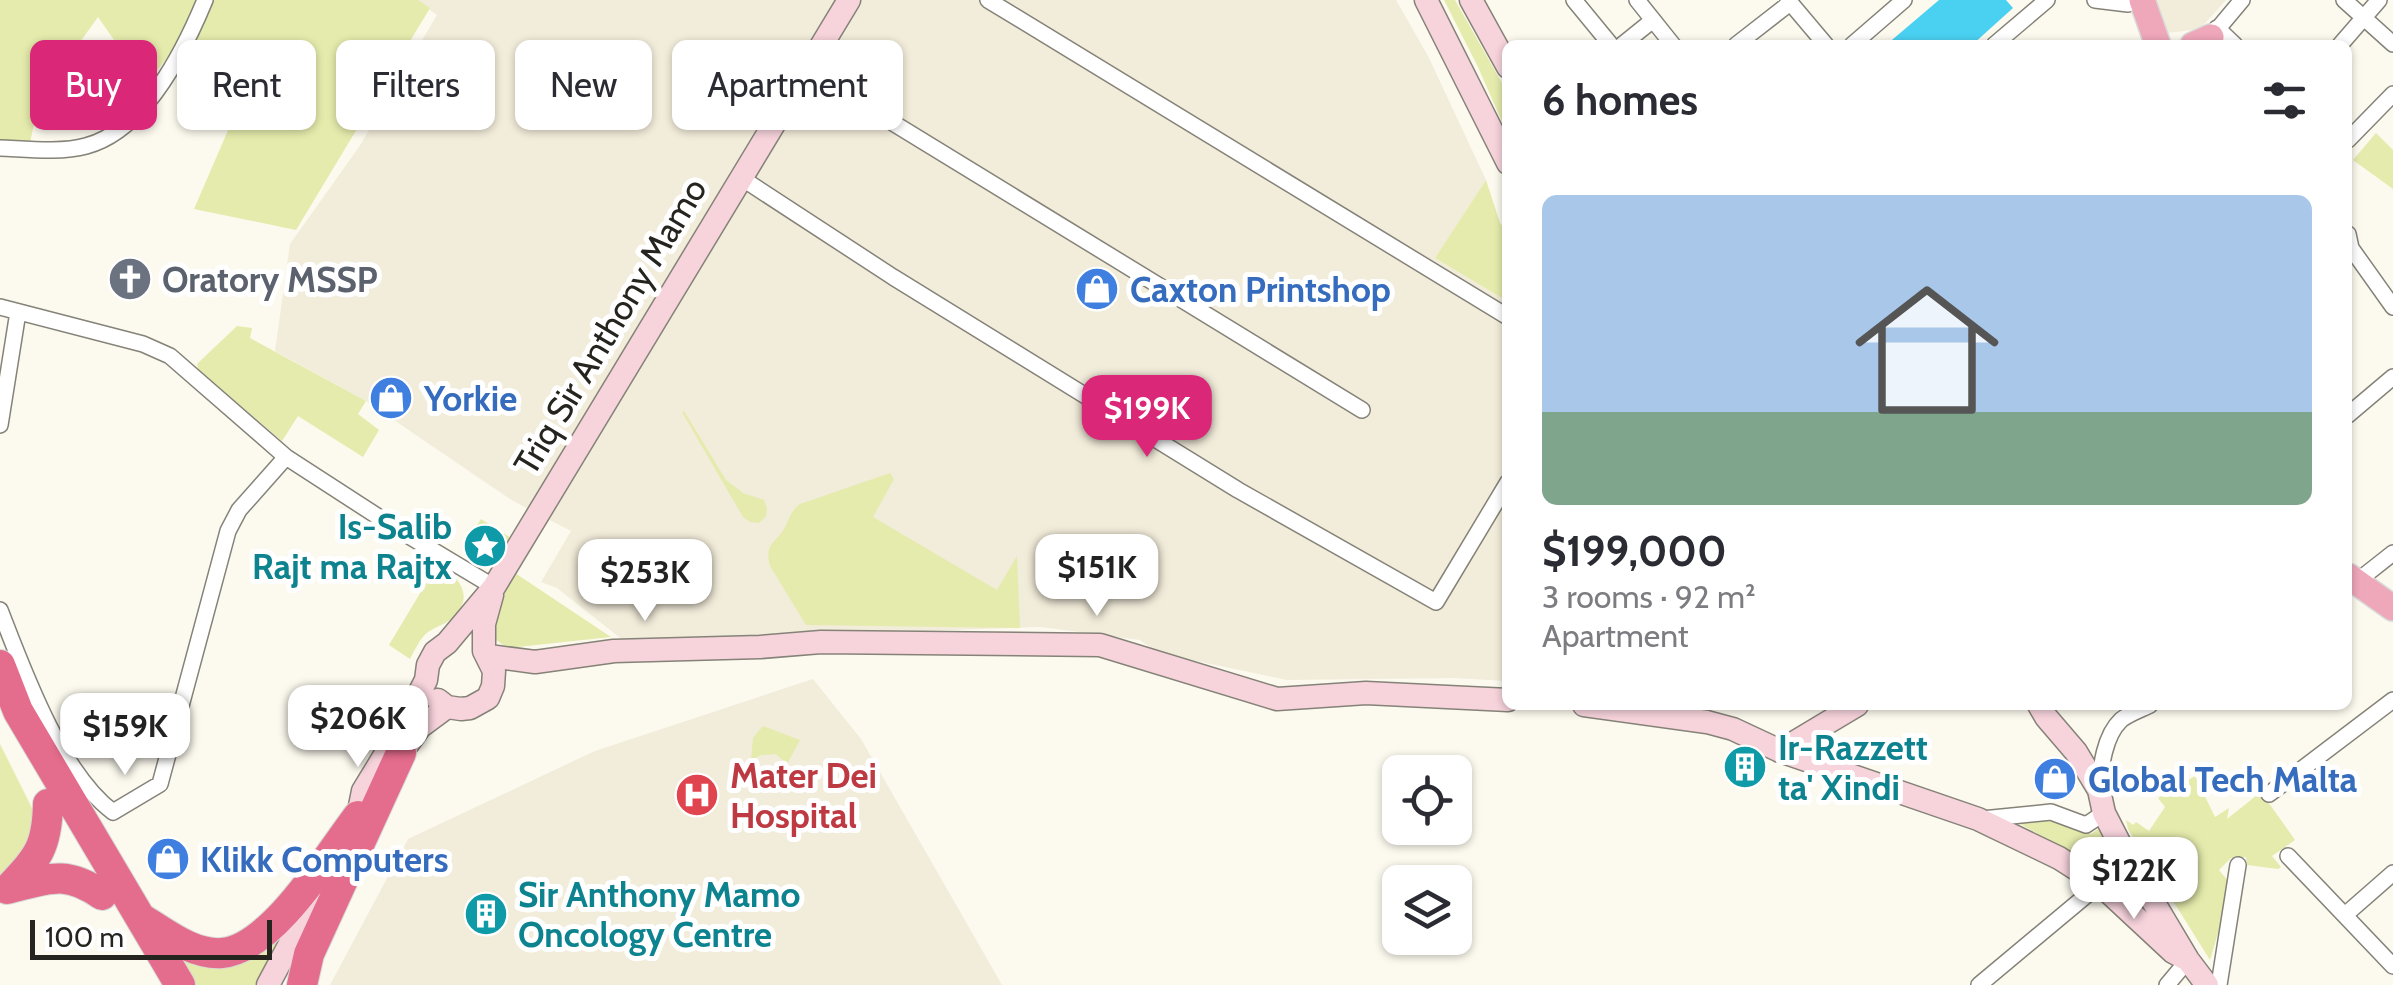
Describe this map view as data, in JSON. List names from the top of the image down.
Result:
{
  "streets": {
    "main road": ["Triq Sir Anthony Mamo"]
  },
  "places": {
    "church": ["Oratory MSSP"],
    "shop": [
      "Caxton Printshop",
      "Yorkie",
      "Global Tech Malta",
      "Klikk Computers"
    ],
    "place": ["Is-Salib Rajt ma Rajtx"],
    "building": ["Ir-Razzett ta' Xindi", "Sir Anthony Mamo Oncology Centre"],
    "hospital": ["Mater Dei Hospital"]
  },
  "scale_bar": "100 m",
  "page": {
    "chip": [
      "Buy",
      "Rent",
      "Filters",
      "New",
      "Apartment"
    ],
    "heading": "6 homes",
    "list": [
      {
        "name": "$199,000",
        "note": "3 rooms · 92 m² · Apartment"
      }
    ],
    "price": [
      "$199K",
      "$151K",
      "$253K",
      "$206K",
      "$159K",
      "$122K"
    ],
    "scale": "100 m"
  }
}
